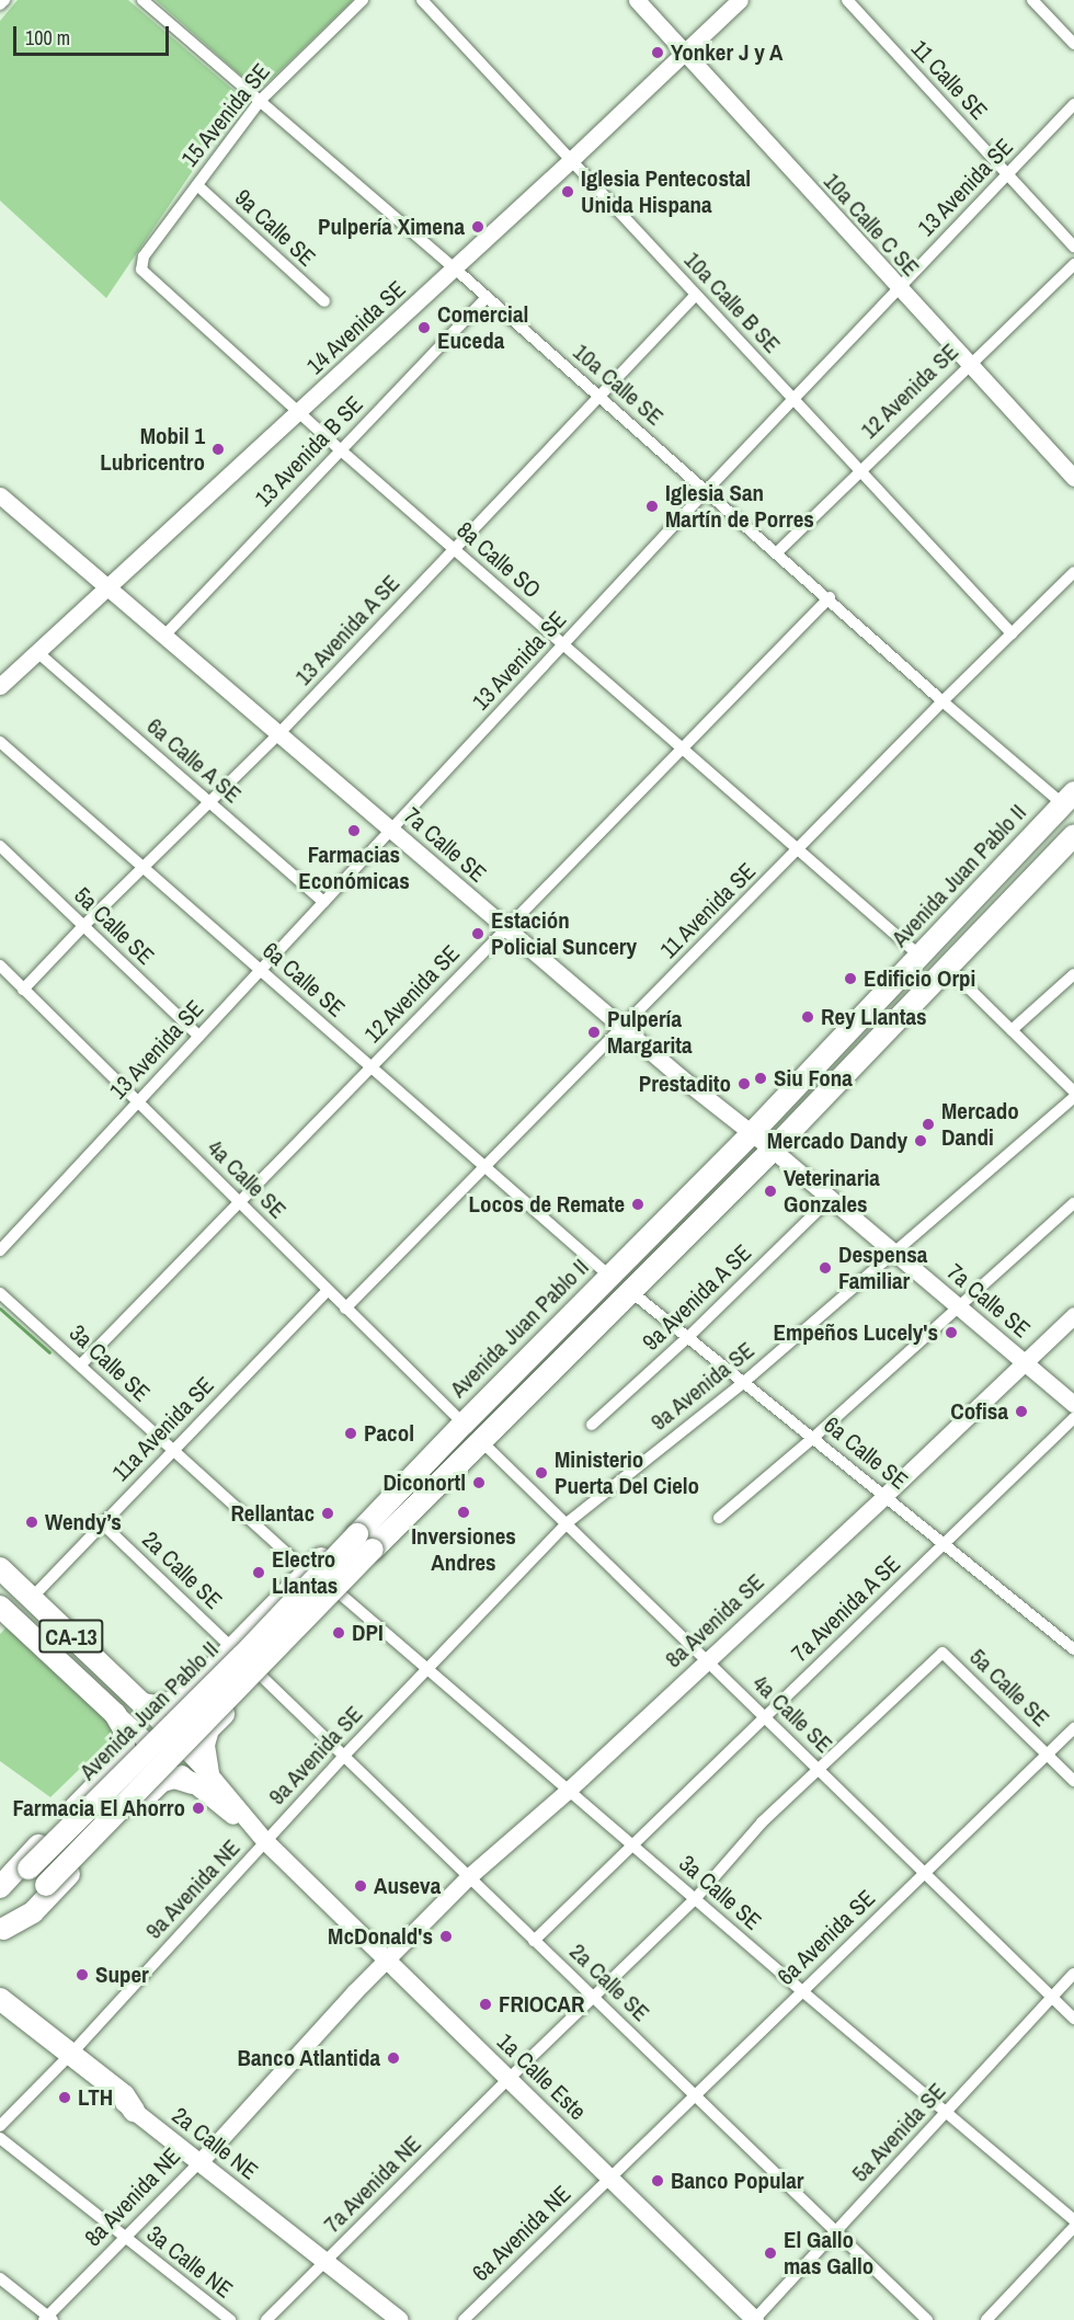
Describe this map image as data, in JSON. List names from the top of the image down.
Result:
{
  "streets": {
    "highway": ["Avenida Juan Pablo II", "CA-13"],
    "main road": ["1a Calle Este", "2a Calle NE"],
    "street": [
      "11 Calle SE",
      "15 Avenida SE",
      "13 Avenida SE",
      "10a Calle C SE",
      "9a Calle SE",
      "10a Calle B SE",
      "14 Avenida SE",
      "10a Calle SE",
      "12 Avenida SE",
      "13 Avenida B SE",
      "8a Calle SO",
      "13 Avenida A SE",
      "6a Calle A SE",
      "7a Calle SE",
      "11 Avenida SE",
      "5a Calle SE",
      "6a Calle SE",
      "4a Calle SE",
      "9a Avenida A SE",
      "3a Calle SE",
      "9a Avenida SE",
      "11a Avenida SE",
      "2a Calle SE",
      "7a Avenida A SE",
      "8a Avenida SE",
      "9a Avenida NE",
      "6a Avenida SE",
      "5a Avenida SE",
      "7a Avenida NE",
      "8a Avenida NE",
      "6a Avenida NE",
      "3a Calle NE"
    ]
  },
  "crossings": [
    ["11 Calle SE", "13 Avenida SE"],
    ["15 Avenida SE", "9a Calle SE"],
    ["15 Avenida SE", "10a Calle SE"],
    ["15 Avenida SE", "8a Calle SO"],
    ["13 Avenida SE", "10a Calle C SE"],
    ["13 Avenida SE", "10a Calle B SE"],
    ["13 Avenida SE", "10a Calle SE"],
    ["13 Avenida SE", "8a Calle SO"],
    ["13 Avenida SE", "6a Calle A SE"],
    ["13 Avenida SE", "7a Calle SE"],
    ["13 Avenida SE", "5a Calle SE"],
    ["13 Avenida SE", "6a Calle SE"],
    ["13 Avenida SE", "4a Calle SE"],
    ["10a Calle C SE", "14 Avenida SE"],
    ["10a Calle C SE", "12 Avenida SE"],
    ["10a Calle B SE", "14 Avenida SE"],
    ["10a Calle B SE", "12 Avenida SE"],
    ["10a Calle B SE", "13 Avenida A SE"],
    ["10a Calle B SE", "11 Avenida SE"],
    ["14 Avenida SE", "10a Calle SE"],
    ["14 Avenida SE", "8a Calle SO"],
    ["14 Avenida SE", "6a Calle A SE"],
    ["14 Avenida SE", "7a Calle SE"],
    ["10a Calle SE", "12 Avenida SE"],
    ["10a Calle SE", "13 Avenida B SE"],
    ["10a Calle SE", "13 Avenida A SE"],
    ["10a Calle SE", "Avenida Juan Pablo II"],
    ["10a Calle SE", "11 Avenida SE"],
    ["12 Avenida SE", "8a Calle SO"],
    ["12 Avenida SE", "7a Calle SE"],
    ["12 Avenida SE", "6a Calle SE"],
    ["12 Avenida SE", "4a Calle SE"],
    ["12 Avenida SE", "3a Calle SE"],
    ["13 Avenida B SE", "8a Calle SO"],
    ["13 Avenida B SE", "7a Calle SE"],
    ["8a Calle SO", "13 Avenida A SE"],
    ["8a Calle SO", "Avenida Juan Pablo II"],
    ["8a Calle SO", "11 Avenida SE"],
    ["13 Avenida A SE", "6a Calle A SE"],
    ["13 Avenida A SE", "7a Calle SE"],
    ["13 Avenida A SE", "5a Calle SE"],
    ["13 Avenida A SE", "6a Calle SE"],
    ["13 Avenida A SE", "4a Calle SE"],
    ["7a Calle SE", "Avenida Juan Pablo II"],
    ["7a Calle SE", "11 Avenida SE"],
    ["7a Calle SE", "9a Avenida A SE"],
    ["7a Calle SE", "9a Avenida SE"],
    ["7a Calle SE", "8a Avenida SE"],
    ["Avenida Juan Pablo II", "6a Calle SE"],
    ["Avenida Juan Pablo II", "4a Calle SE"],
    ["11 Avenida SE", "6a Calle SE"],
    ["11 Avenida SE", "4a Calle SE"],
    ["5a Calle SE", "6a Avenida SE"],
    ["5a Calle SE", "7a Avenida NE"],
    ["6a Calle SE", "9a Avenida A SE"],
    ["6a Calle SE", "9a Avenida SE"],
    ["6a Calle SE", "7a Avenida A SE"],
    ["6a Calle SE", "8a Avenida SE"],
    ["4a Calle SE", "9a Avenida SE"],
    ["4a Calle SE", "11a Avenida SE"],
    ["4a Calle SE", "7a Avenida A SE"],
    ["4a Calle SE", "8a Avenida SE"],
    ["4a Calle SE", "6a Avenida SE"],
    ["4a Calle SE", "5a Avenida SE"],
    ["4a Calle SE", "7a Avenida NE"],
    ["3a Calle SE", "9a Avenida SE"],
    ["3a Calle SE", "11a Avenida SE"],
    ["3a Calle SE", "7a Avenida A SE"],
    ["3a Calle SE", "8a Avenida SE"],
    ["3a Calle SE", "6a Avenida SE"],
    ["3a Calle SE", "5a Avenida SE"],
    ["3a Calle SE", "7a Avenida NE"],
    ["9a Avenida SE", "2a Calle SE"],
    ["9a Avenida SE", "9a Avenida NE"],
    ["9a Avenida SE", "1a Calle Este"],
    ["11a Avenida SE", "2a Calle SE"],
    ["11a Avenida SE", "CA-13"],
    ["2a Calle SE", "7a Avenida A SE"],
    ["2a Calle SE", "8a Avenida SE"],
    ["2a Calle SE", "6a Avenida SE"],
    ["2a Calle SE", "5a Avenida SE"],
    ["2a Calle SE", "7a Avenida NE"],
    ["8a Avenida SE", "1a Calle Este"],
    ["8a Avenida SE", "8a Avenida NE"],
    ["CA-13", "1a Calle Este"],
    ["9a Avenida NE", "1a Calle Este"],
    ["6a Avenida SE", "1a Calle Este"],
    ["6a Avenida SE", "6a Avenida NE"],
    ["1a Calle Este", "5a Avenida SE"],
    ["1a Calle Este", "7a Avenida NE"],
    ["1a Calle Este", "8a Avenida NE"],
    ["1a Calle Este", "6a Avenida NE"],
    ["2a Calle NE", "7a Avenida NE"],
    ["2a Calle NE", "8a Avenida NE"],
    ["8a Avenida NE", "3a Calle NE"]
  ],
  "places": [
    "Yonker J y A",
    "Iglesia Pentecostal Unida Hispana",
    "Pulpería Ximena",
    "Comercial Euceda",
    "Mobil 1 Lubricentro",
    "Iglesia San Martín de Porres",
    "Farmacias Económicas",
    "Estación Policial Suncery",
    "Edificio Orpi",
    "Rey Llantas",
    "Pulpería Margarita",
    "Siu Fona",
    "Prestadito",
    "Mercado Dandi",
    "Mercado Dandy",
    "Veterinaria Gonzales",
    "Locos de Remate",
    "Despensa Familiar",
    "Empeños Lucely's",
    "Cofisa",
    "Pacol",
    "Ministerio Puerta Del Cielo",
    "Diconortl",
    "Inversiones Andres",
    "Rellantac",
    "Wendy’s",
    "Electro Llantas",
    "DPI",
    "Farmacia El Ahorro",
    "Auseva",
    "McDonald's",
    "Super",
    "FRIOCAR",
    "Banco Atlantida",
    "LTH",
    "Banco Popular",
    "El Gallo mas Gallo"
  ],
  "scale_bar": "100 m"
}
